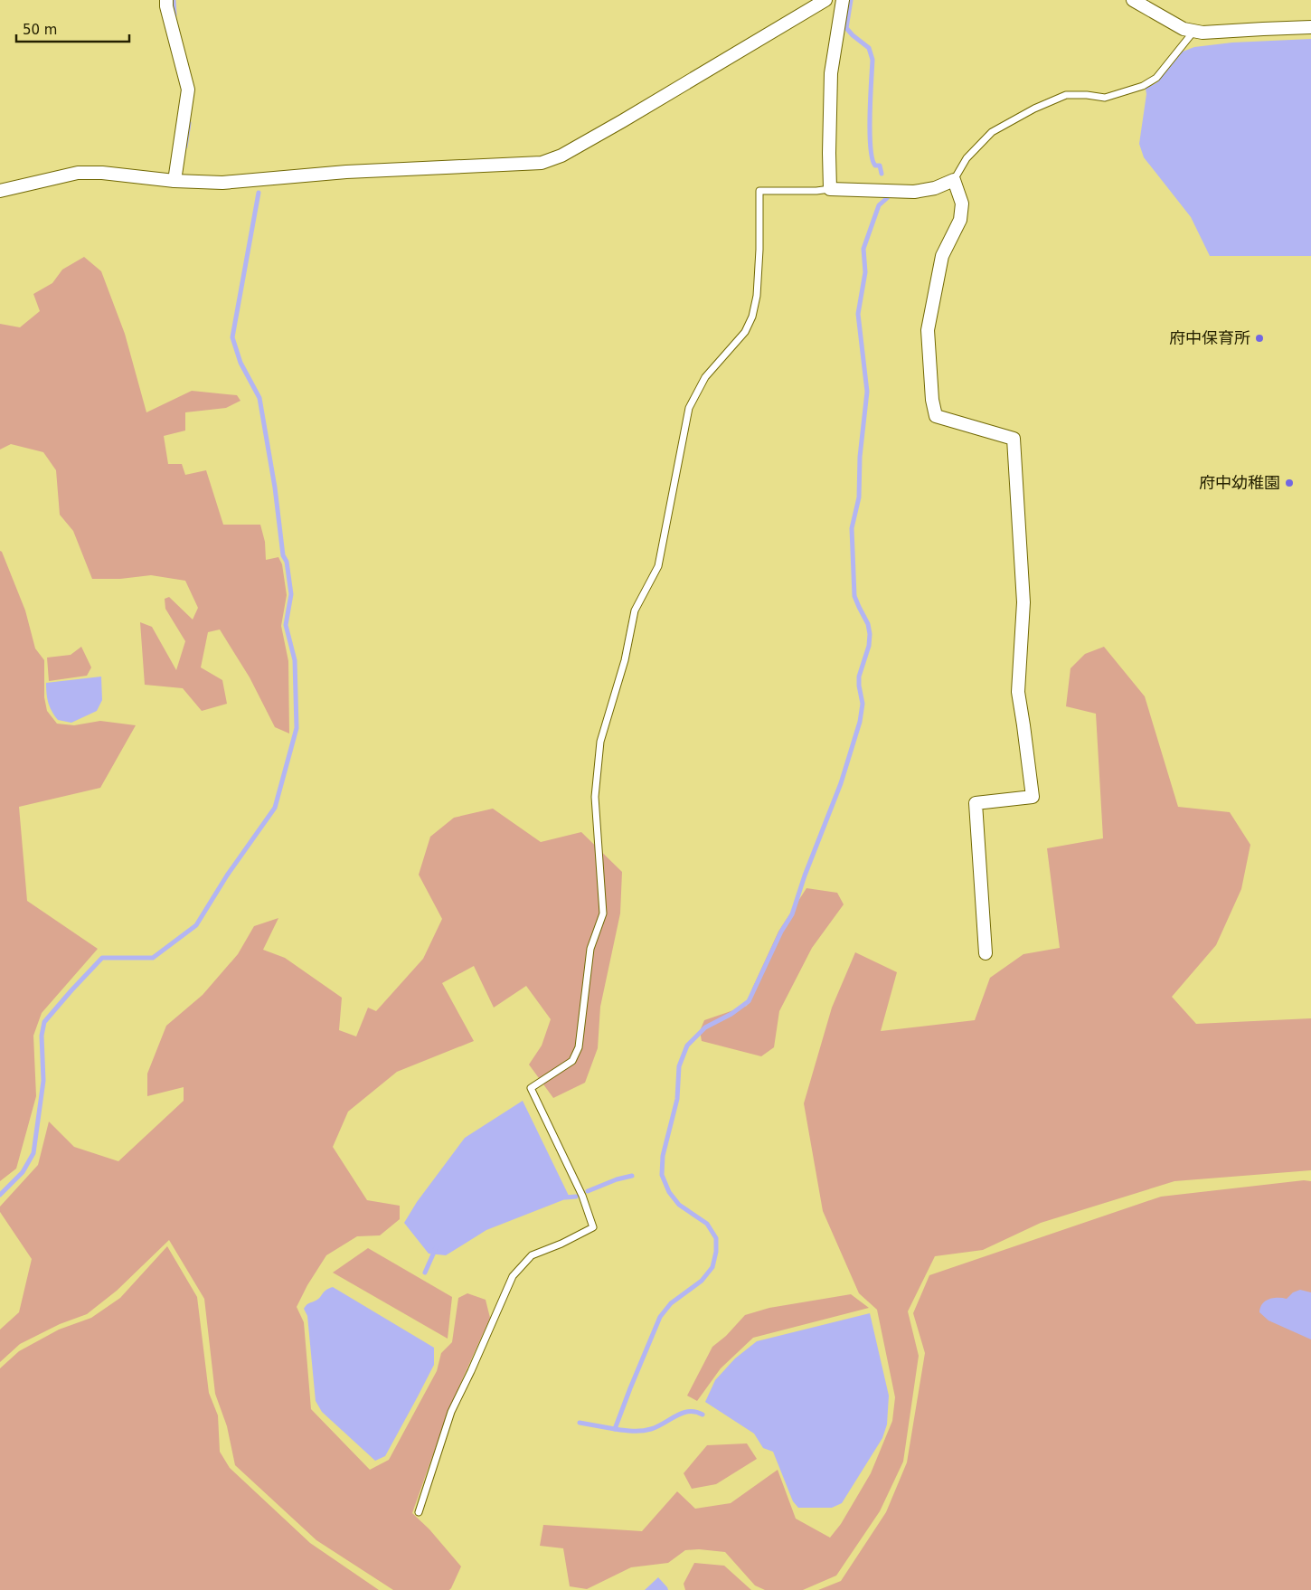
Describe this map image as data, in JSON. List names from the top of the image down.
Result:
{
  "places": ["府中保育所", "府中幼稚園"],
  "scale_bar": "50 m"
}
